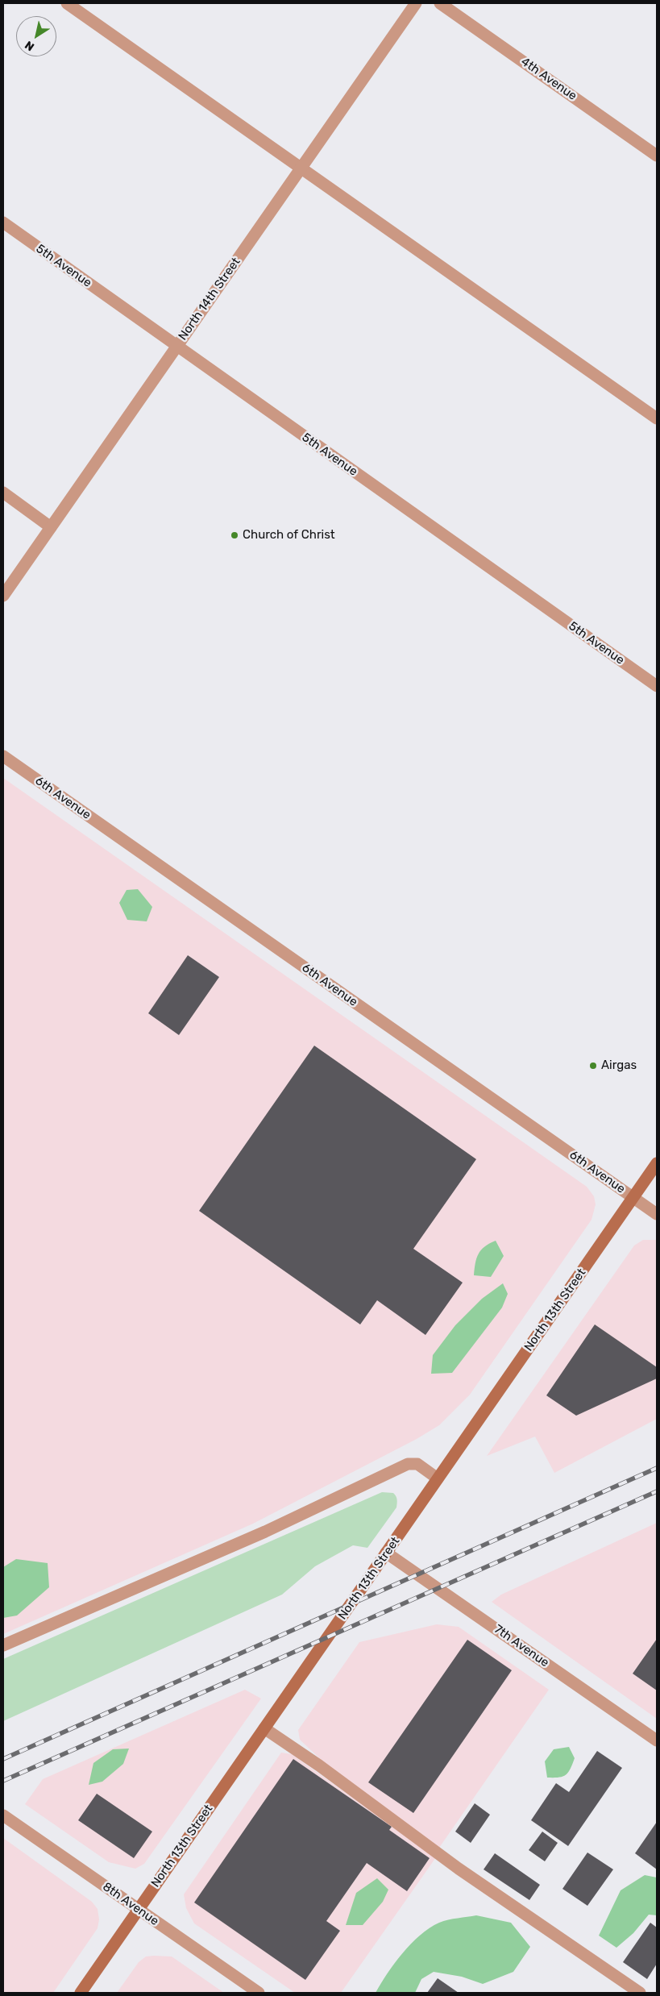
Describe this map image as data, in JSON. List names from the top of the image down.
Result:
{
  "streets": {
    "main road": ["North 13th Street"],
    "street": [
      "4th Avenue",
      "5th Avenue",
      "North 14th Street",
      "6th Avenue",
      "7th Avenue",
      "8th Avenue"
    ]
  },
  "crossings": [
    ["5th Avenue", "North 14th Street"],
    ["6th Avenue", "North 13th Street"],
    ["North 13th Street", "7th Avenue"],
    ["North 13th Street", "8th Avenue"]
  ],
  "places": ["Church of Christ", "Airgas"],
  "north": "bottom left"
}
